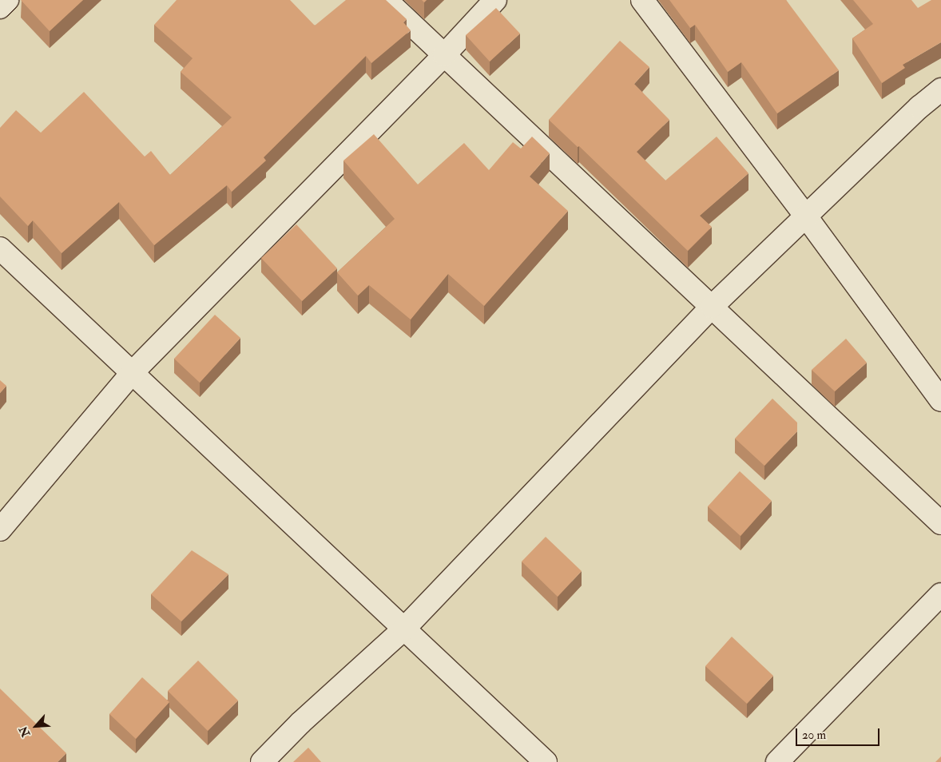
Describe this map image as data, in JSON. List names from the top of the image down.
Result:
{
  "scale_bar": "20 m",
  "north": "bottom left"
}
